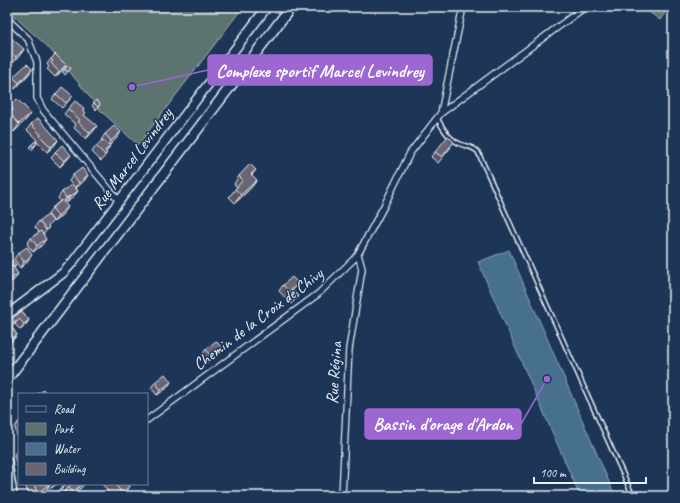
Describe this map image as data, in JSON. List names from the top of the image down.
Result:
{
  "streets": {
    "street": ["Rue Marcel Levindrey", "Chemin de la Croix de Chivy", "Rue Régina"]
  },
  "crossings": [
    ["Chemin de la Croix de Chivy", "Rue Régina"]
  ],
  "places": ["Complexe sportif Marcel Levindrey", "Bassin d'orage d'Ardon"],
  "legend": [
    "Road",
    "Park",
    "Water",
    "Building"
  ],
  "scale_bar": "100 m"
}
